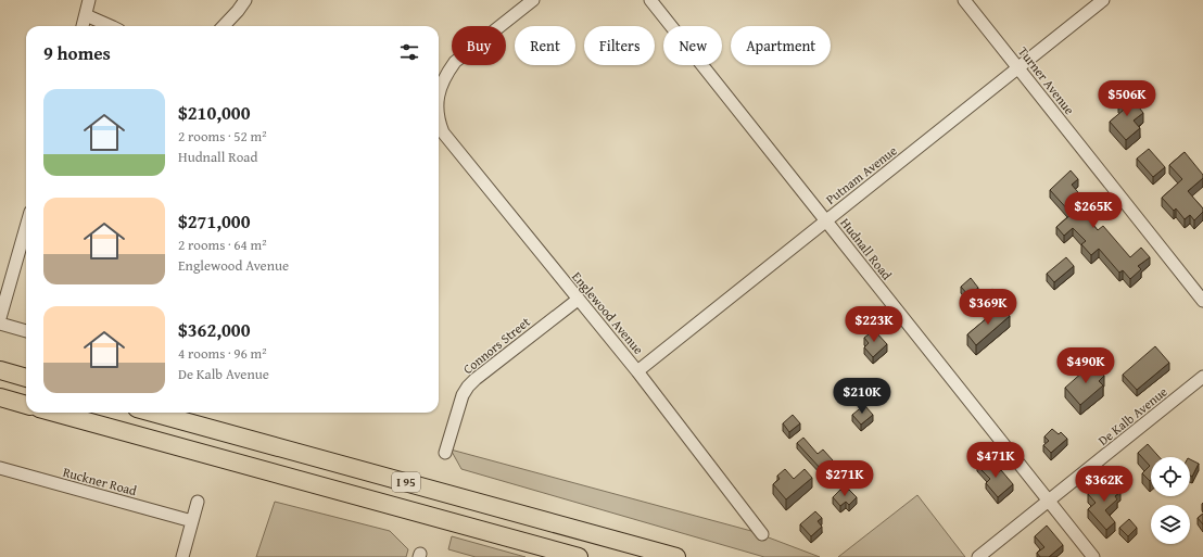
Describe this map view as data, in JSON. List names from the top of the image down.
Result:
{
  "streets": {
    "highway": ["I 95"],
    "street": [
      "Turner Avenue",
      "Putnam Avenue",
      "Hudnall Road",
      "Englewood Avenue",
      "Connors Street",
      "De Kalb Avenue",
      "Ruckner Road"
    ]
  },
  "crossings": [
    ["Turner Avenue", "Putnam Avenue"],
    ["Putnam Avenue", "Hudnall Road"],
    ["Putnam Avenue", "Englewood Avenue"],
    ["Hudnall Road", "De Kalb Avenue"],
    ["Englewood Avenue", "Connors Street"]
  ],
  "page": {
    "chip": [
      "Buy",
      "Rent",
      "Filters",
      "New",
      "Apartment"
    ],
    "heading": "9 homes",
    "list": [
      {
        "name": "$210,000",
        "note": "2 rooms · 52 m² · Hudnall Road"
      },
      {
        "name": "$271,000",
        "note": "2 rooms · 64 m² · Englewood Avenue"
      },
      {
        "name": "$362,000",
        "note": "4 rooms · 96 m² · De Kalb Avenue"
      }
    ],
    "price": [
      "$506K",
      "$265K",
      "$369K",
      "$223K",
      "$490K",
      "$210K",
      "$471K",
      "$271K",
      "$362K"
    ]
  }
}
